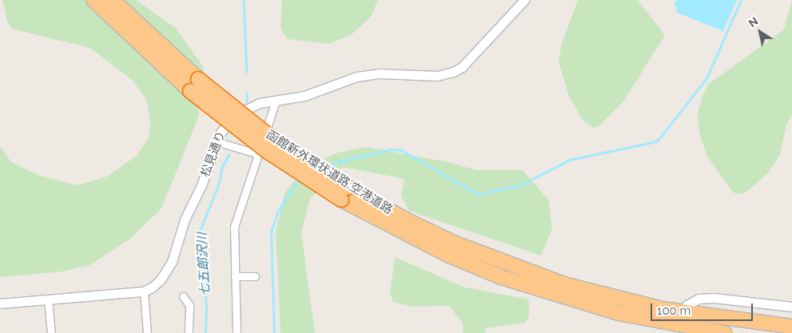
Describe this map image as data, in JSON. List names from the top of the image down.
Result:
{
  "streets": {
    "highway": ["函館新外環状道路;空港道路"],
    "street": ["松見通り"]
  },
  "water": ["七五郎沢川"],
  "scale_bar": "100 m",
  "north": "top left"
}
